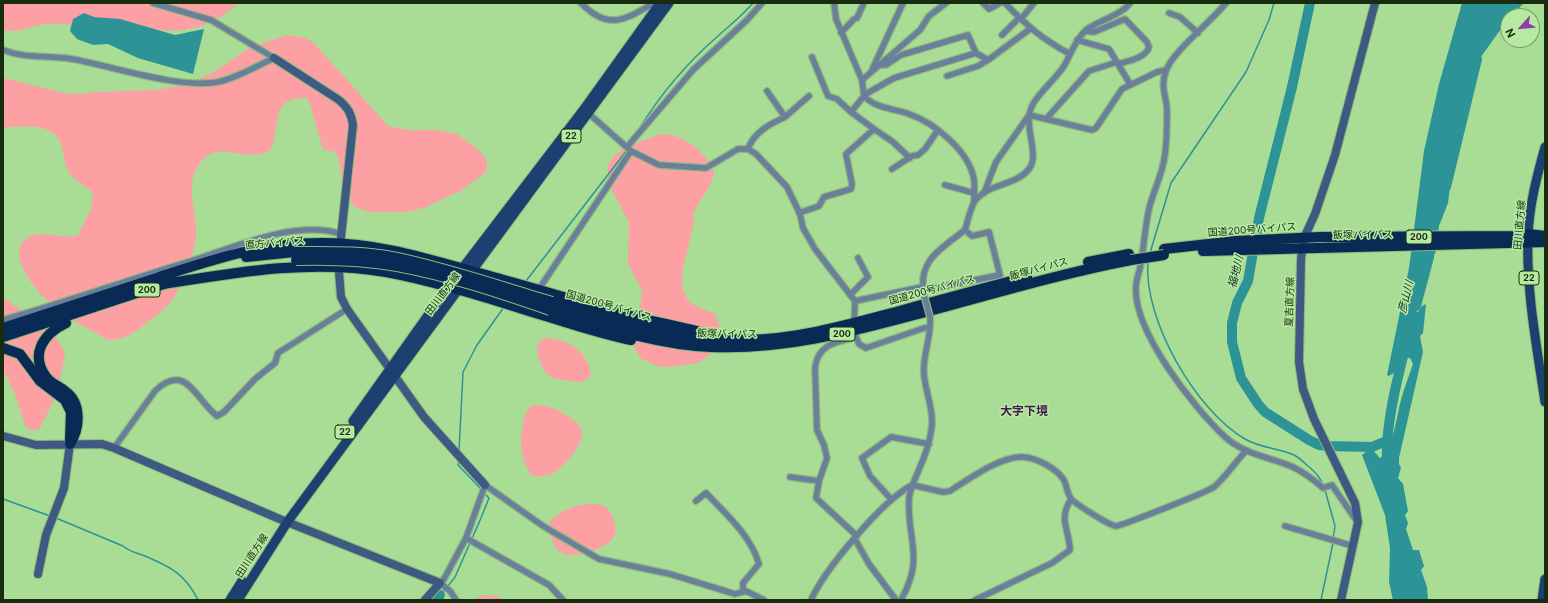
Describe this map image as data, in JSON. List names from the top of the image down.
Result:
{
  "streets": {
    "highway": [
      "国道200号バイパス",
      "飯塚バイパス",
      "200",
      "直方バイパス"
    ],
    "main road": ["22", "田川直方線"],
    "street": ["夏吉直方線"]
  },
  "crossings": [
    ["田川直方線", "国道200号バイパス"],
    ["田川直方線", "200"],
    ["国道200号バイパス", "飯塚バイパス"],
    ["国道200号バイパス", "200"],
    ["国道200号バイパス", "直方バイパス"],
    ["国道200号バイパス", "夏吉直方線"],
    ["飯塚バイパス", "直方バイパス"]
  ],
  "districts": ["大字下境"],
  "water": ["福地川", "彦山川"],
  "north": "bottom left"
}
